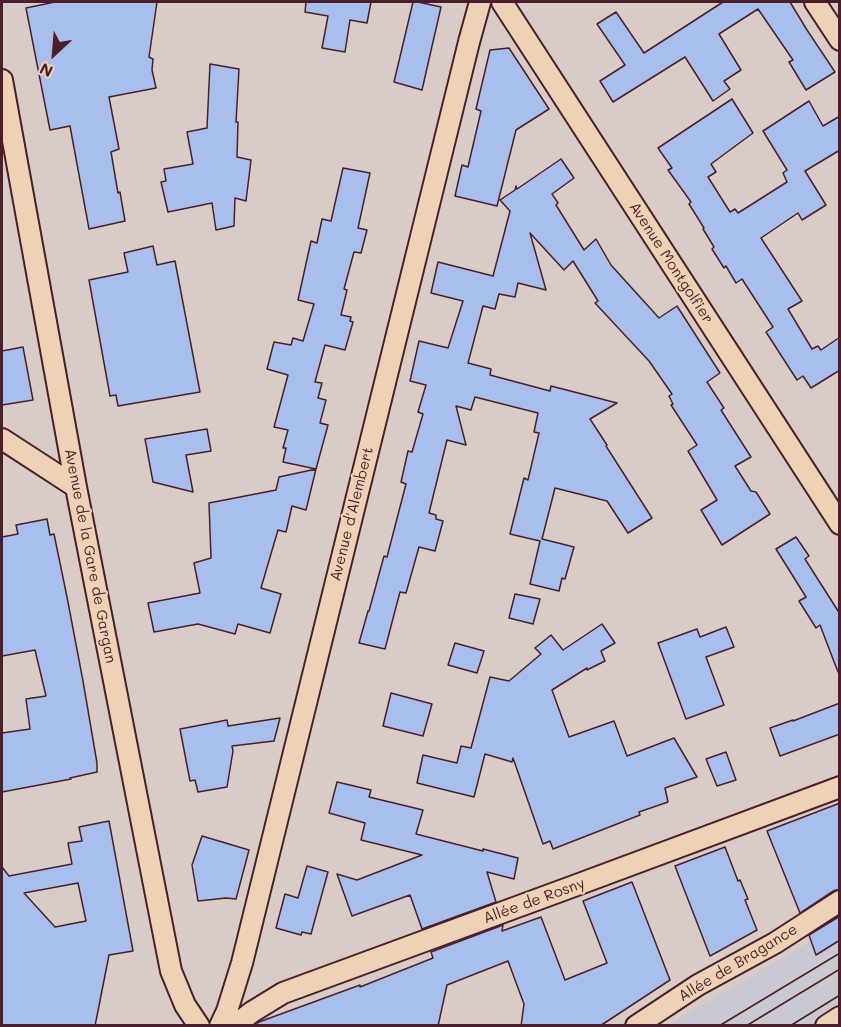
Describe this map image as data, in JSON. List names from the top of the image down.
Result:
{
  "streets": {
    "street": [
      "Avenue Montgolfier",
      "Avenue d'Alembert",
      "Avenue de la Gare de Gargan",
      "Allée de Rosny",
      "Allée de Bragance"
    ]
  },
  "north": "bottom left"
}
